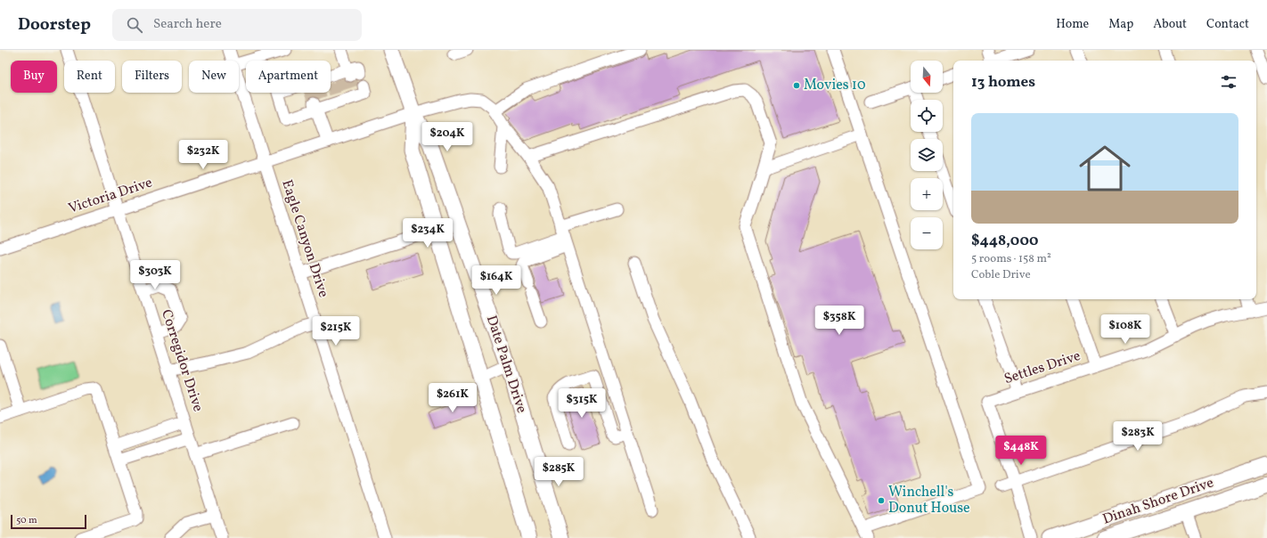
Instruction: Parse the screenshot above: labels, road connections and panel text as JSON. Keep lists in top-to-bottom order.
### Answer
{
  "streets": {
    "main road": ["Date Palm Drive", "Dinah Shore Drive"],
    "street": [
      "Victoria Drive",
      "Eagle Canyon Drive",
      "Corregidor Drive",
      "Settles Drive"
    ]
  },
  "crossings": [
    ["Victoria Drive", "Eagle Canyon Drive"],
    ["Victoria Drive", "Corregidor Drive"],
    ["Victoria Drive", "Date Palm Drive"]
  ],
  "places": ["Movies 10", "Winchell's Donut House"],
  "scale_bar": "50 m",
  "north": "bottom",
  "page": {
    "header": "Doorstep",
    "search": "Search here",
    "nav": [
      "Home",
      "Map",
      "About",
      "Contact"
    ],
    "map_buttons": ["+", "−"],
    "chip": [
      "Buy",
      "Rent",
      "Filters",
      "New",
      "Apartment"
    ],
    "heading": "13 homes",
    "list": [
      {
        "name": "$448,000",
        "note": "5 rooms · 158 m² · Coble Drive"
      }
    ],
    "price": [
      "$204K",
      "$232K",
      "$234K",
      "$303K",
      "$164K",
      "$358K",
      "$108K",
      "$215K",
      "$261K",
      "$315K",
      "$283K",
      "$448K",
      "$285K"
    ],
    "scale": "50 m"
  }
}
